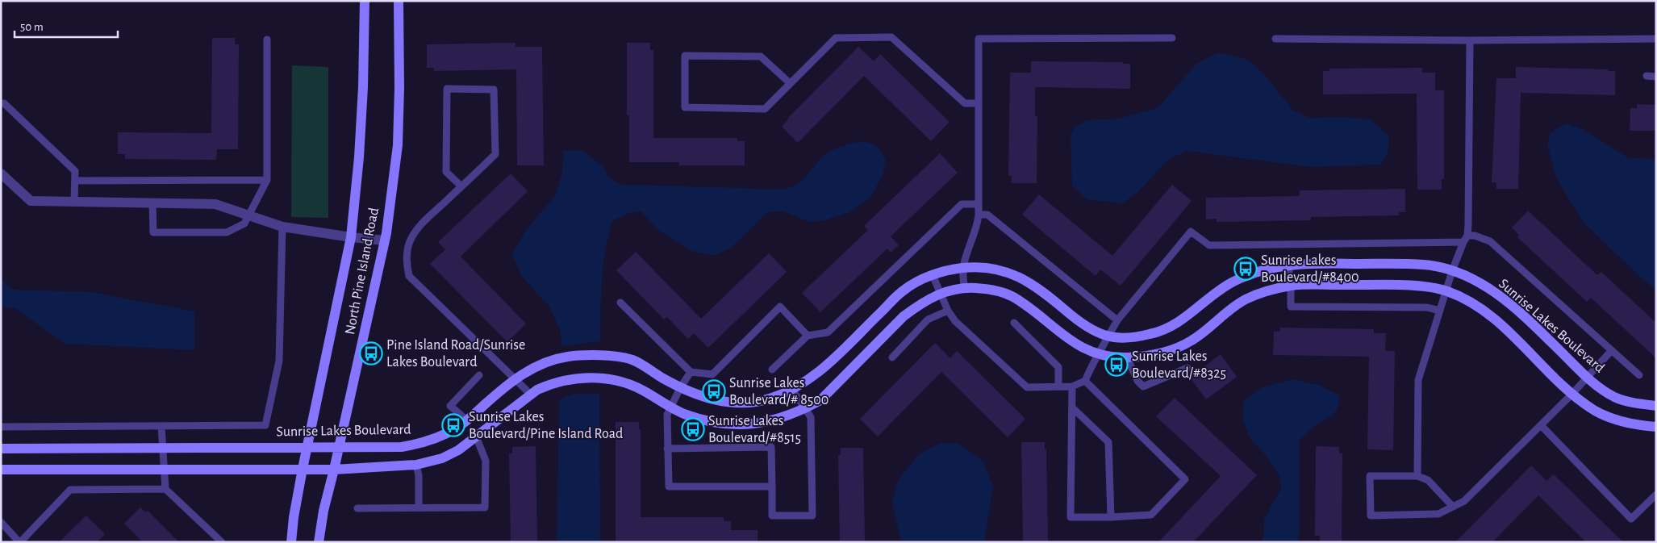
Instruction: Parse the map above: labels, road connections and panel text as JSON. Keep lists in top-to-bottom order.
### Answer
{
  "streets": {
    "street": ["North Pine Island Road", "Sunrise Lakes Boulevard"]
  },
  "crossings": [
    ["North Pine Island Road", "Sunrise Lakes Boulevard"]
  ],
  "places": {
    "bus stop": [
      "Sunrise Lakes Boulevard/#8400",
      "Pine Island Road/Sunrise Lakes Boulevard",
      "Sunrise Lakes Boulevard/#8325",
      "Sunrise Lakes Boulevard/# 8500",
      "Sunrise Lakes Boulevard/Pine Island Road",
      "Sunrise Lakes Boulevard/#8515"
    ]
  },
  "scale_bar": "50 m"
}
